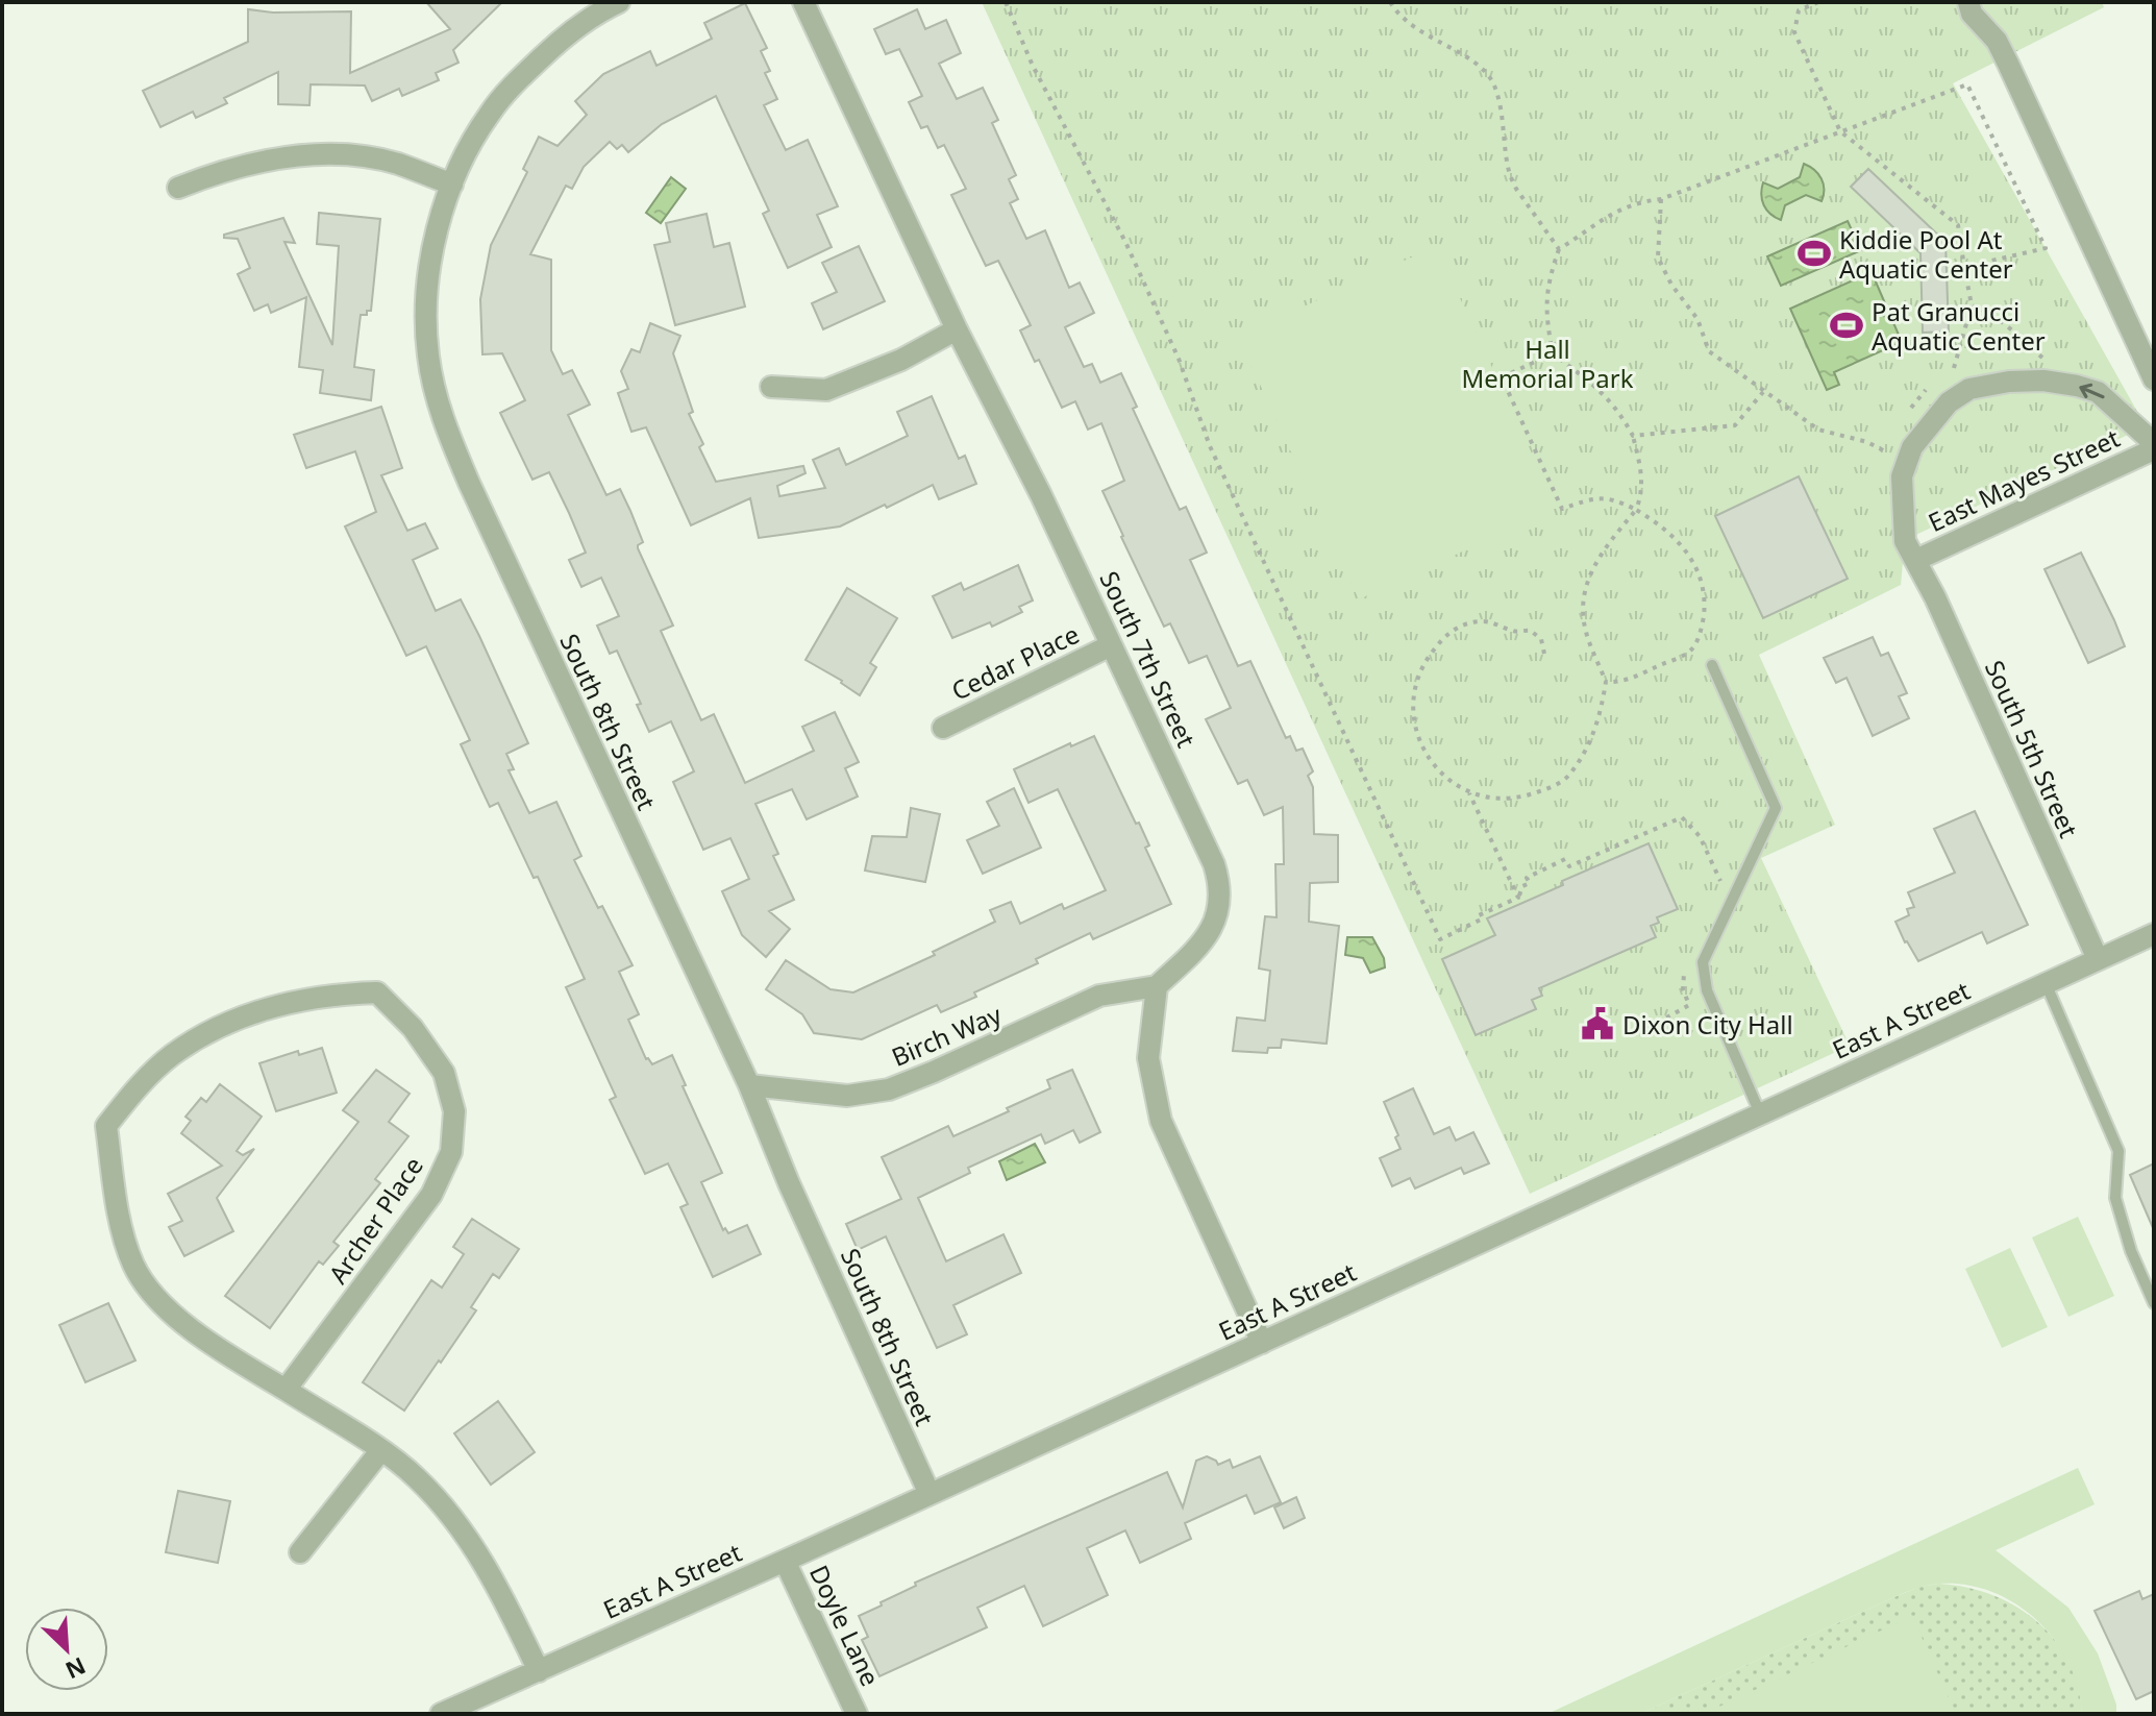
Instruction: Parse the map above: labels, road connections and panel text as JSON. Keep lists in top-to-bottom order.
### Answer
{
  "streets": {
    "street": [
      "East Mayes Street",
      "South 7th Street",
      "Cedar Place",
      "South 8th Street",
      "South 5th Street",
      "East A Street",
      "Birch Way",
      "Archer Place",
      "Doyle Lane"
    ]
  },
  "crossings": [
    ["East Mayes Street", "South 5th Street"],
    ["South 7th Street", "Cedar Place"],
    ["South 7th Street", "Birch Way"],
    ["South 8th Street", "East A Street"],
    ["South 8th Street", "Birch Way"],
    ["South 5th Street", "East A Street"],
    ["East A Street", "Archer Place"],
    ["East A Street", "Doyle Lane"]
  ],
  "parks": ["Hall Memorial Park"],
  "places": {
    "sports": ["Kiddie Pool At Aquatic Center", "Pat Granucci Aquatic Center"],
    "public building": ["Dixon City Hall"]
  },
  "north": "bottom right"
}
